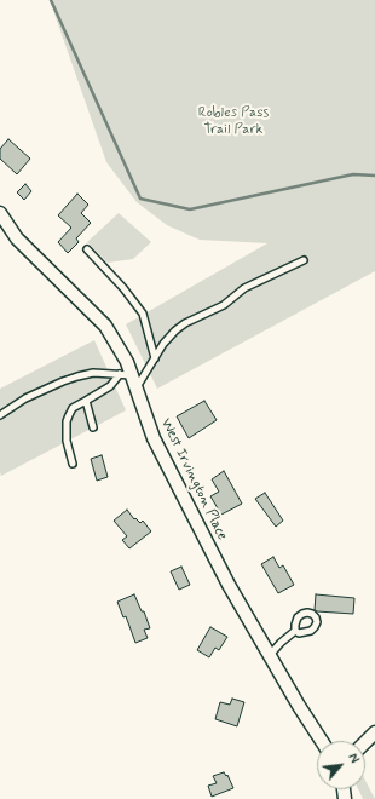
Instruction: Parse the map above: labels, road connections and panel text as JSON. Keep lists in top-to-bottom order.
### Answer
{
  "streets": {
    "street": ["West Irvington Place"]
  },
  "parks": ["Robles Pass Trail Park"],
  "north": "top right"
}
